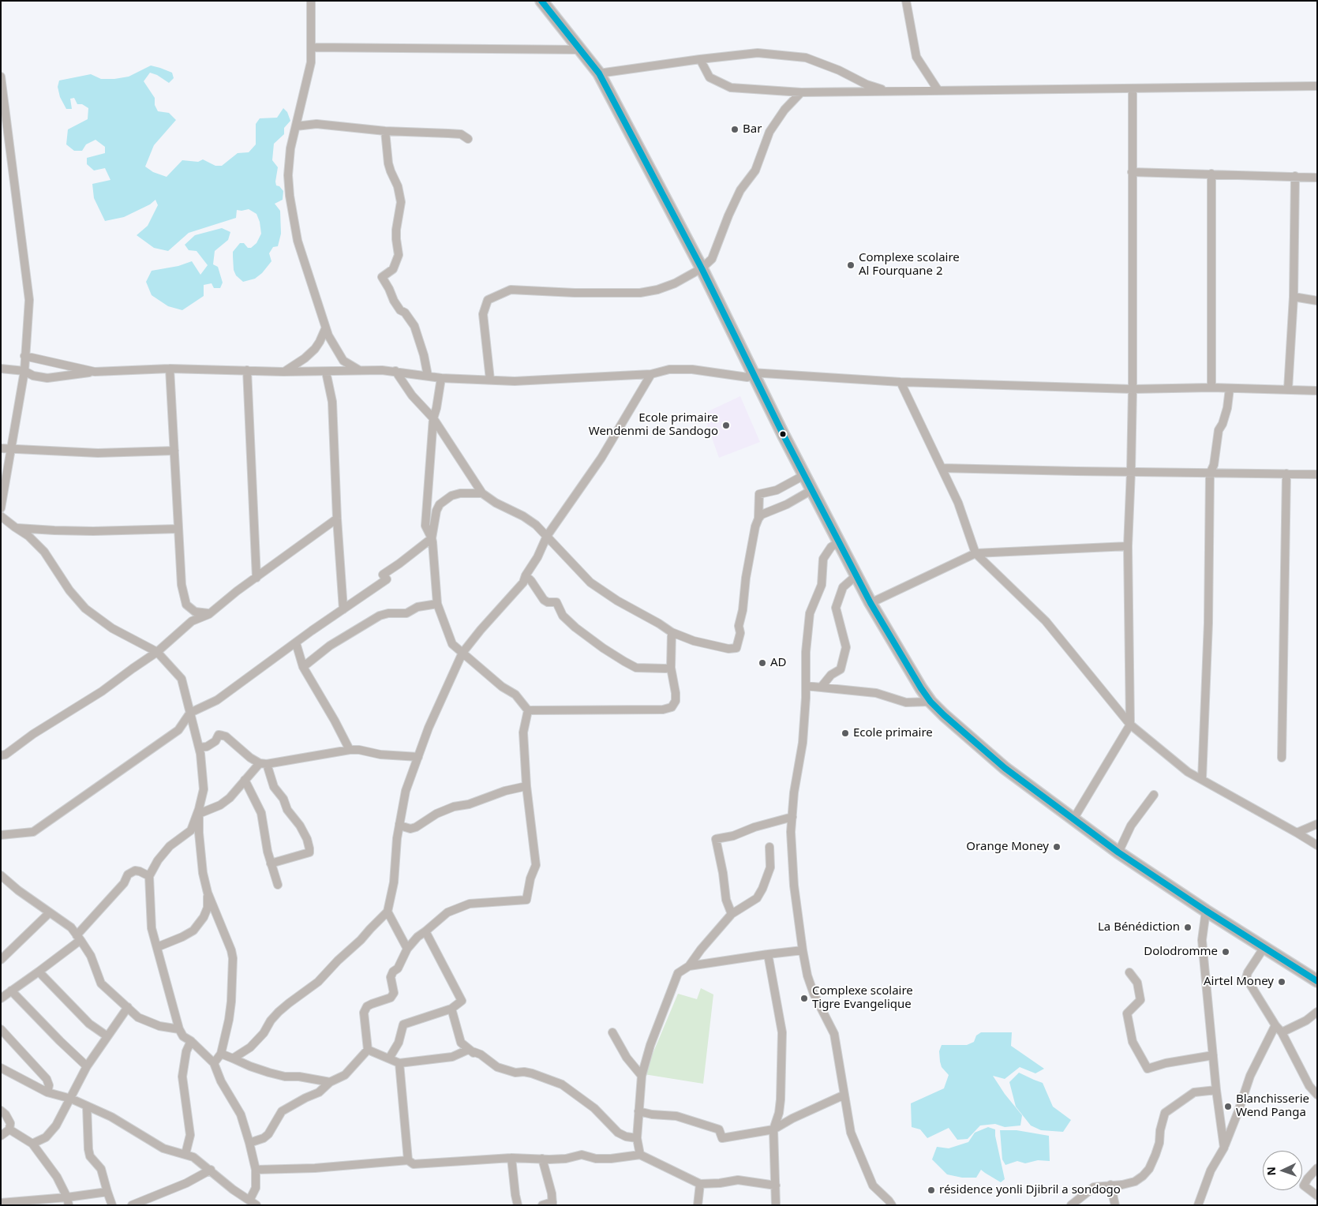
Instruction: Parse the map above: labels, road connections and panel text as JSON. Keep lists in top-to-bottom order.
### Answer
{
  "places": [
    "Bar",
    "Complexe scolaire Al Fourquane 2",
    "Ecole primaire Wendenmi de Sandogo",
    "AD",
    "Ecole primaire",
    "Orange Money",
    "La Bénédiction",
    "Dolodromme",
    "Airtel Money",
    "Complexe scolaire Tigre Evangelique",
    "Blanchisserie Wend Panga",
    "résidence yonli Djibril a sondogo"
  ],
  "north": "left"
}
